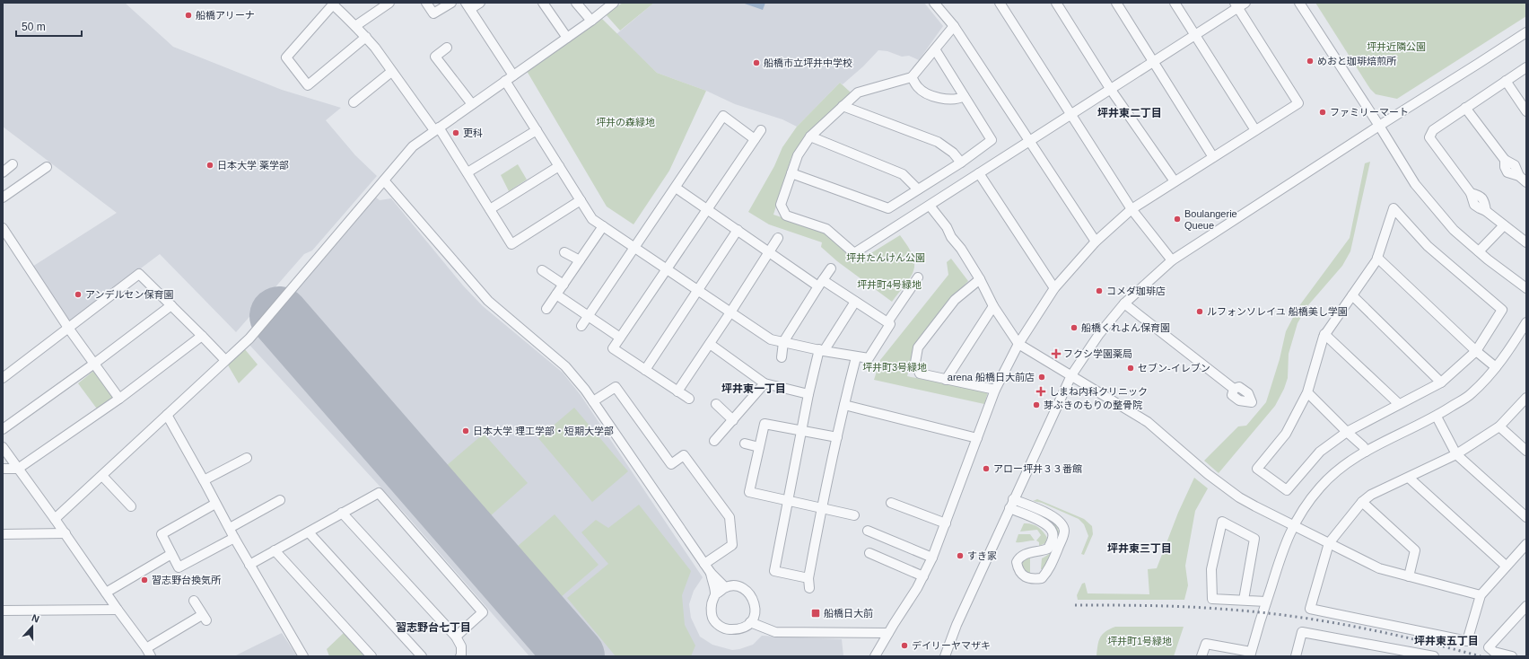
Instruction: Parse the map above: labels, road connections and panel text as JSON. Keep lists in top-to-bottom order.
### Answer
{
  "districts": [
    "坪井東二丁目",
    "坪井東一丁目",
    "坪井東三丁目",
    "習志野台七丁目",
    "坪井東五丁目"
  ],
  "parks": [
    "坪井近隣公園",
    "坪井の森緑地",
    "坪井たんけん公園",
    "坪井町4号緑地",
    "坪井町3号緑地",
    "坪井町1号緑地"
  ],
  "places": {
    "other": [
      "船橋アリーナ",
      "めおと珈琲焙煎所",
      "船橋市立坪井中学校",
      "ファミリーマート",
      "更科",
      "日本大学 薬学部",
      "Boulangerie Queue",
      "コメダ珈琲店",
      "アンデルセン保育園",
      "ルフォンソレイユ 船橋美し学園",
      "船橋くれよん保育園",
      "セブン-イレブン",
      "arena 船橋日大前店",
      "芽ぶきのもりの整骨院",
      "日本大学 理工学部・短期大学部",
      "アロー坪井３３番館",
      "すき家",
      "習志野台換気所",
      "デイリーヤマザキ"
    ],
    "health": ["フクシ学園薬局", "しまね内科クリニック"],
    "transit": ["船橋日大前"]
  },
  "scale_bar": "50 m",
  "north": "top"
}
